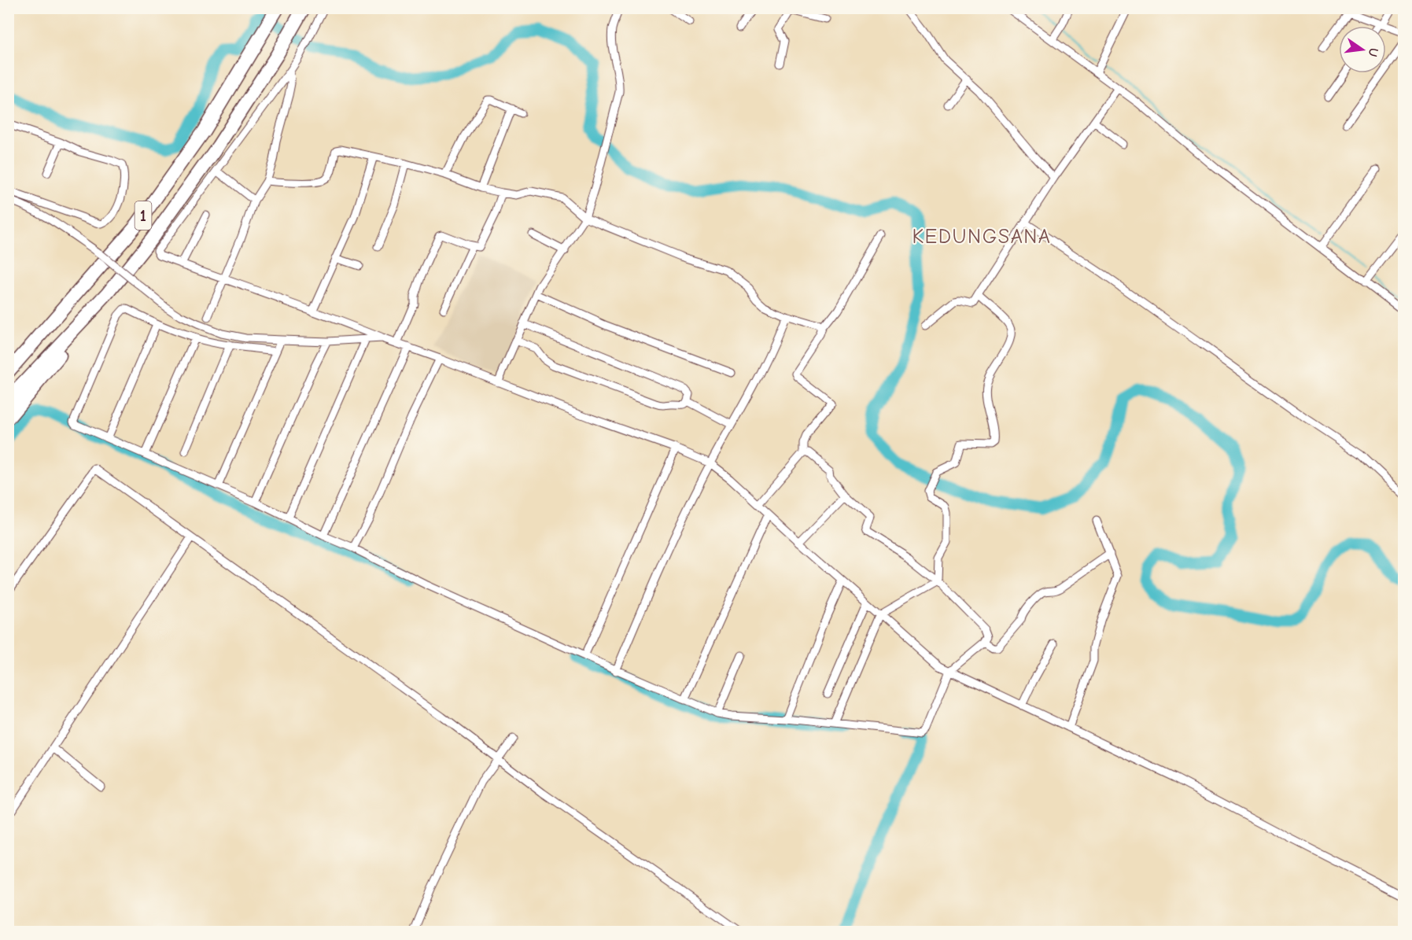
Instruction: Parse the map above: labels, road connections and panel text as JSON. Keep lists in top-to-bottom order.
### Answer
{
  "streets": {
    "highway": ["1"]
  },
  "districts": ["KEDUNGSANA"],
  "north": "right"
}
